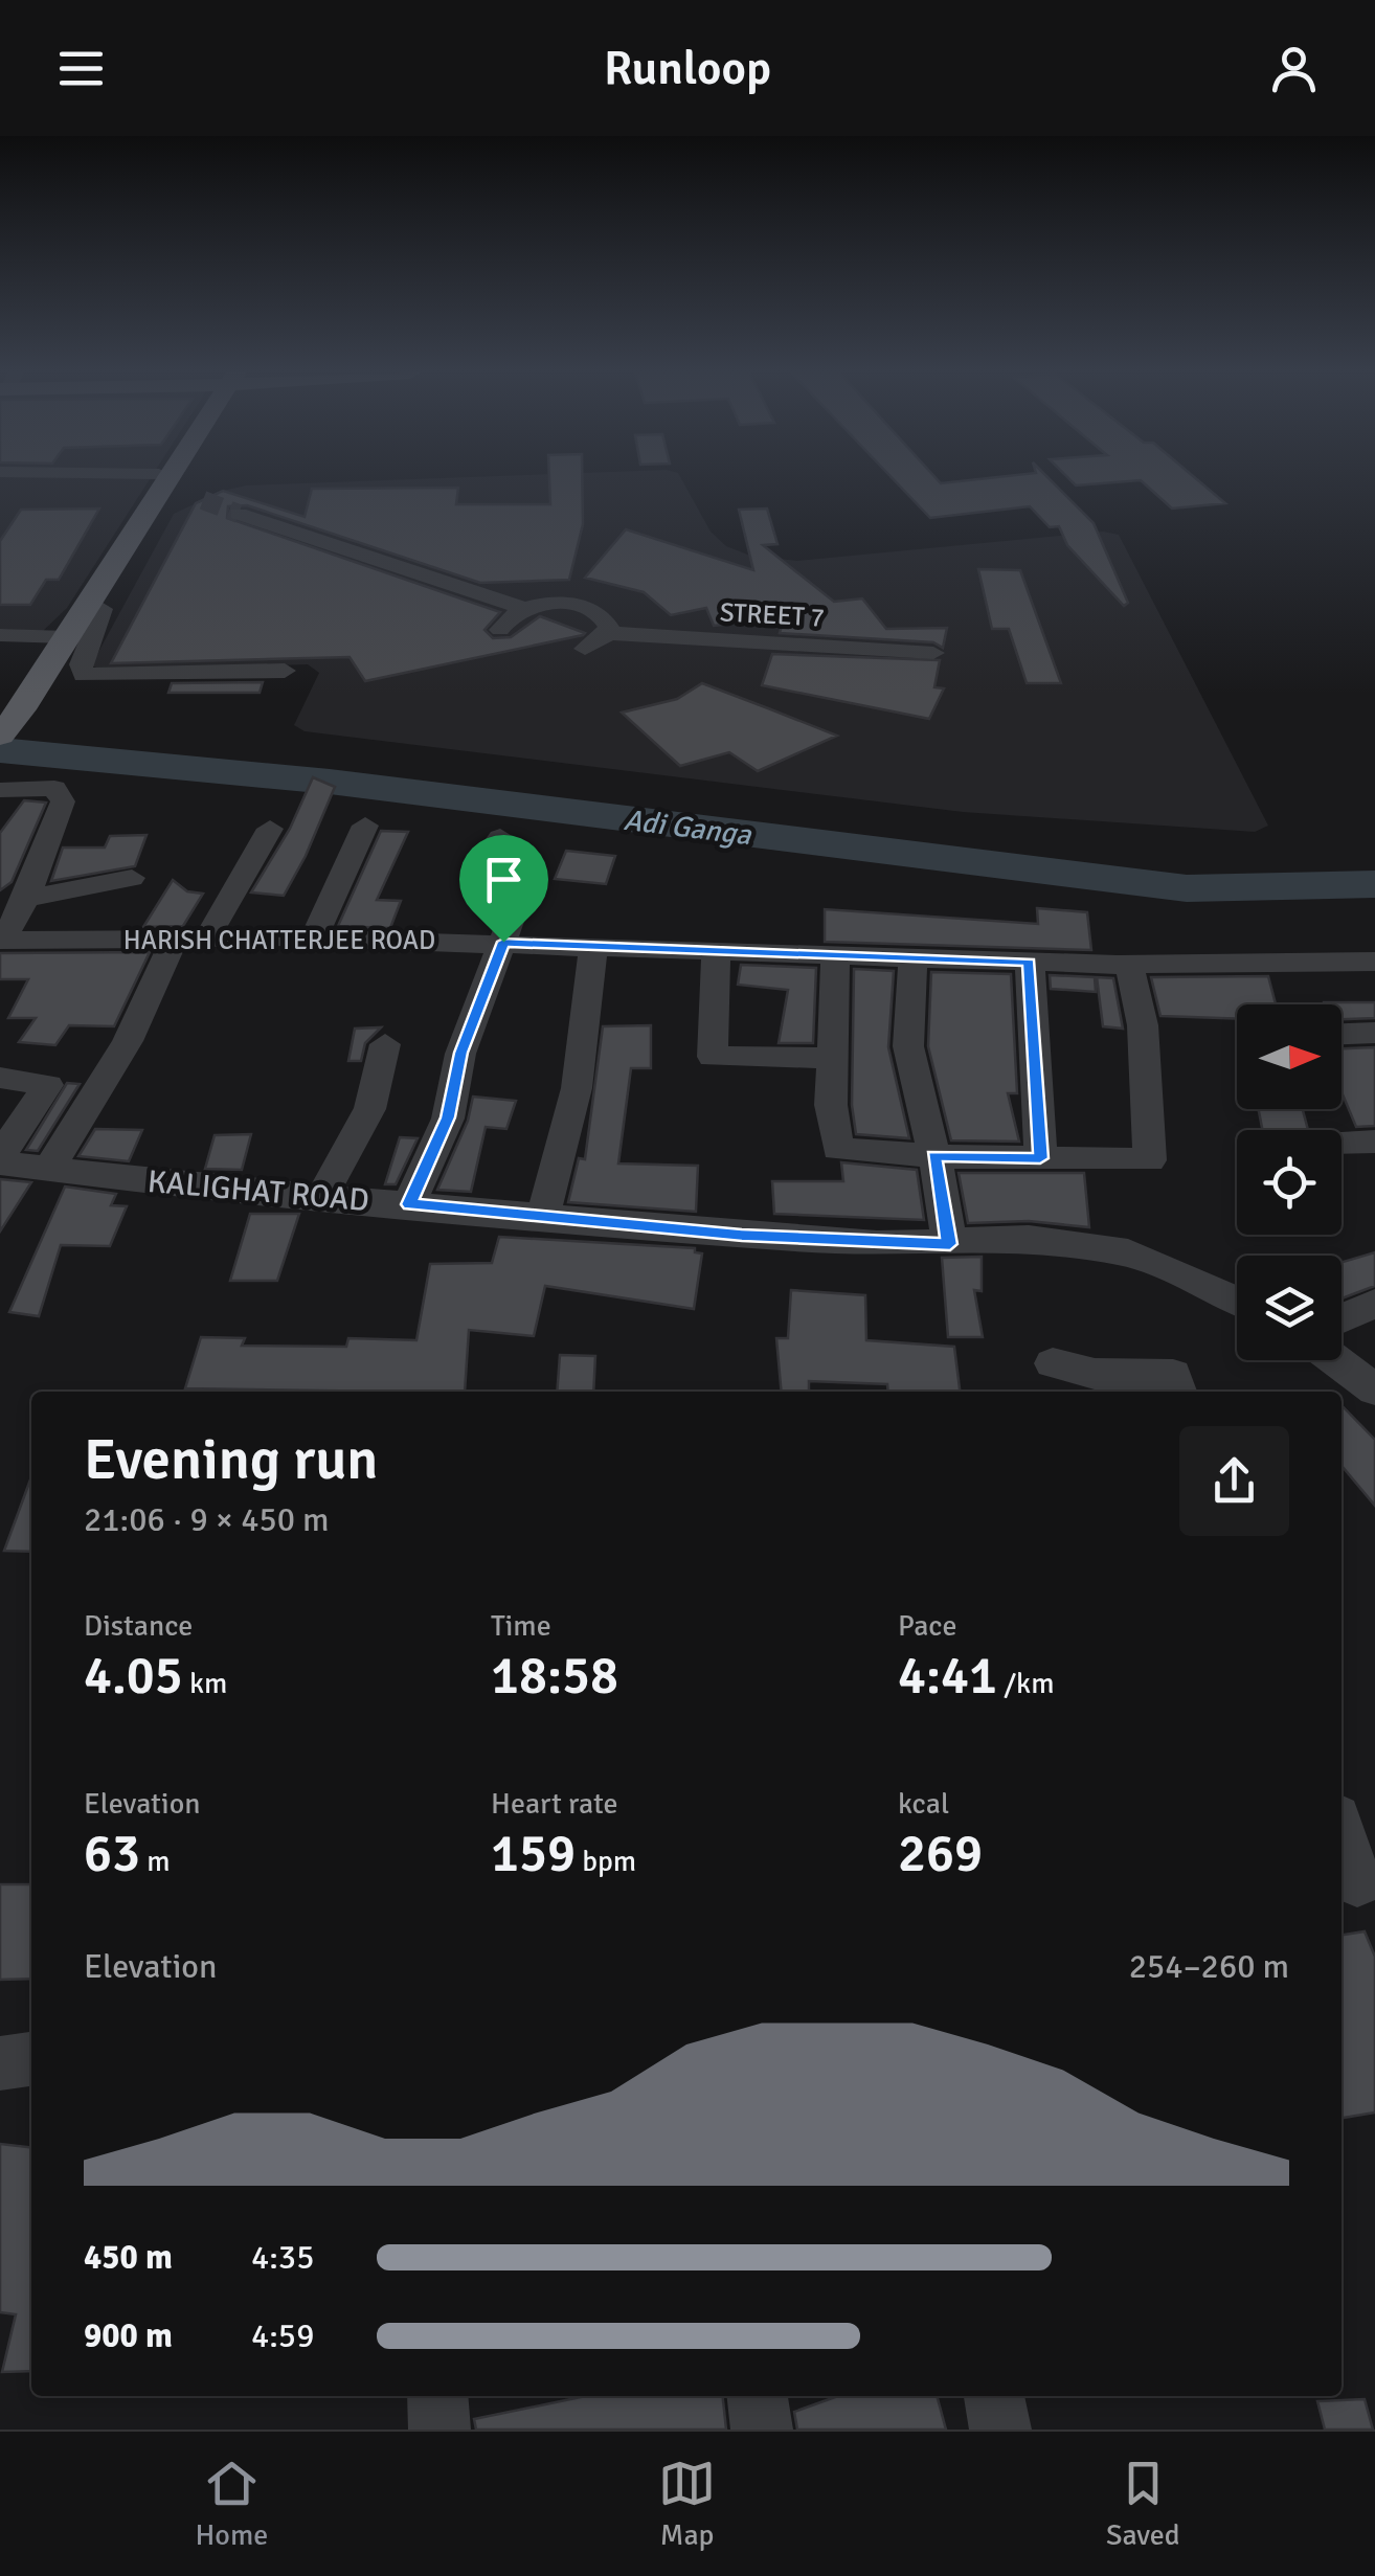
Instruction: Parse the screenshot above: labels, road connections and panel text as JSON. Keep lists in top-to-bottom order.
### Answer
{
  "streets": {
    "street": ["STREET 7", "HARISH CHATTERJEE ROAD", "KALIGHAT ROAD"]
  },
  "water": ["Adi Ganga"],
  "north": "right",
  "page": {
    "header": "Runloop",
    "heading": ["Evening run", "21:06 · 9 × 450 m"],
    "stats": [
      ["Distance", "4.05 km"],
      ["Time", "18:58"],
      ["Pace", "4:41 /km"],
      ["Elevation", "63 m"],
      ["Heart rate", "159 bpm"],
      ["kcal", "269"]
    ],
    "chart": ["Elevation", "254–260 m"],
    "list": [
      {
        "name": "450 m",
        "note": "4:35"
      },
      {
        "name": "900 m",
        "note": "4:59"
      }
    ],
    "tabs": ["Home", "Map", "Saved"]
  }
}
